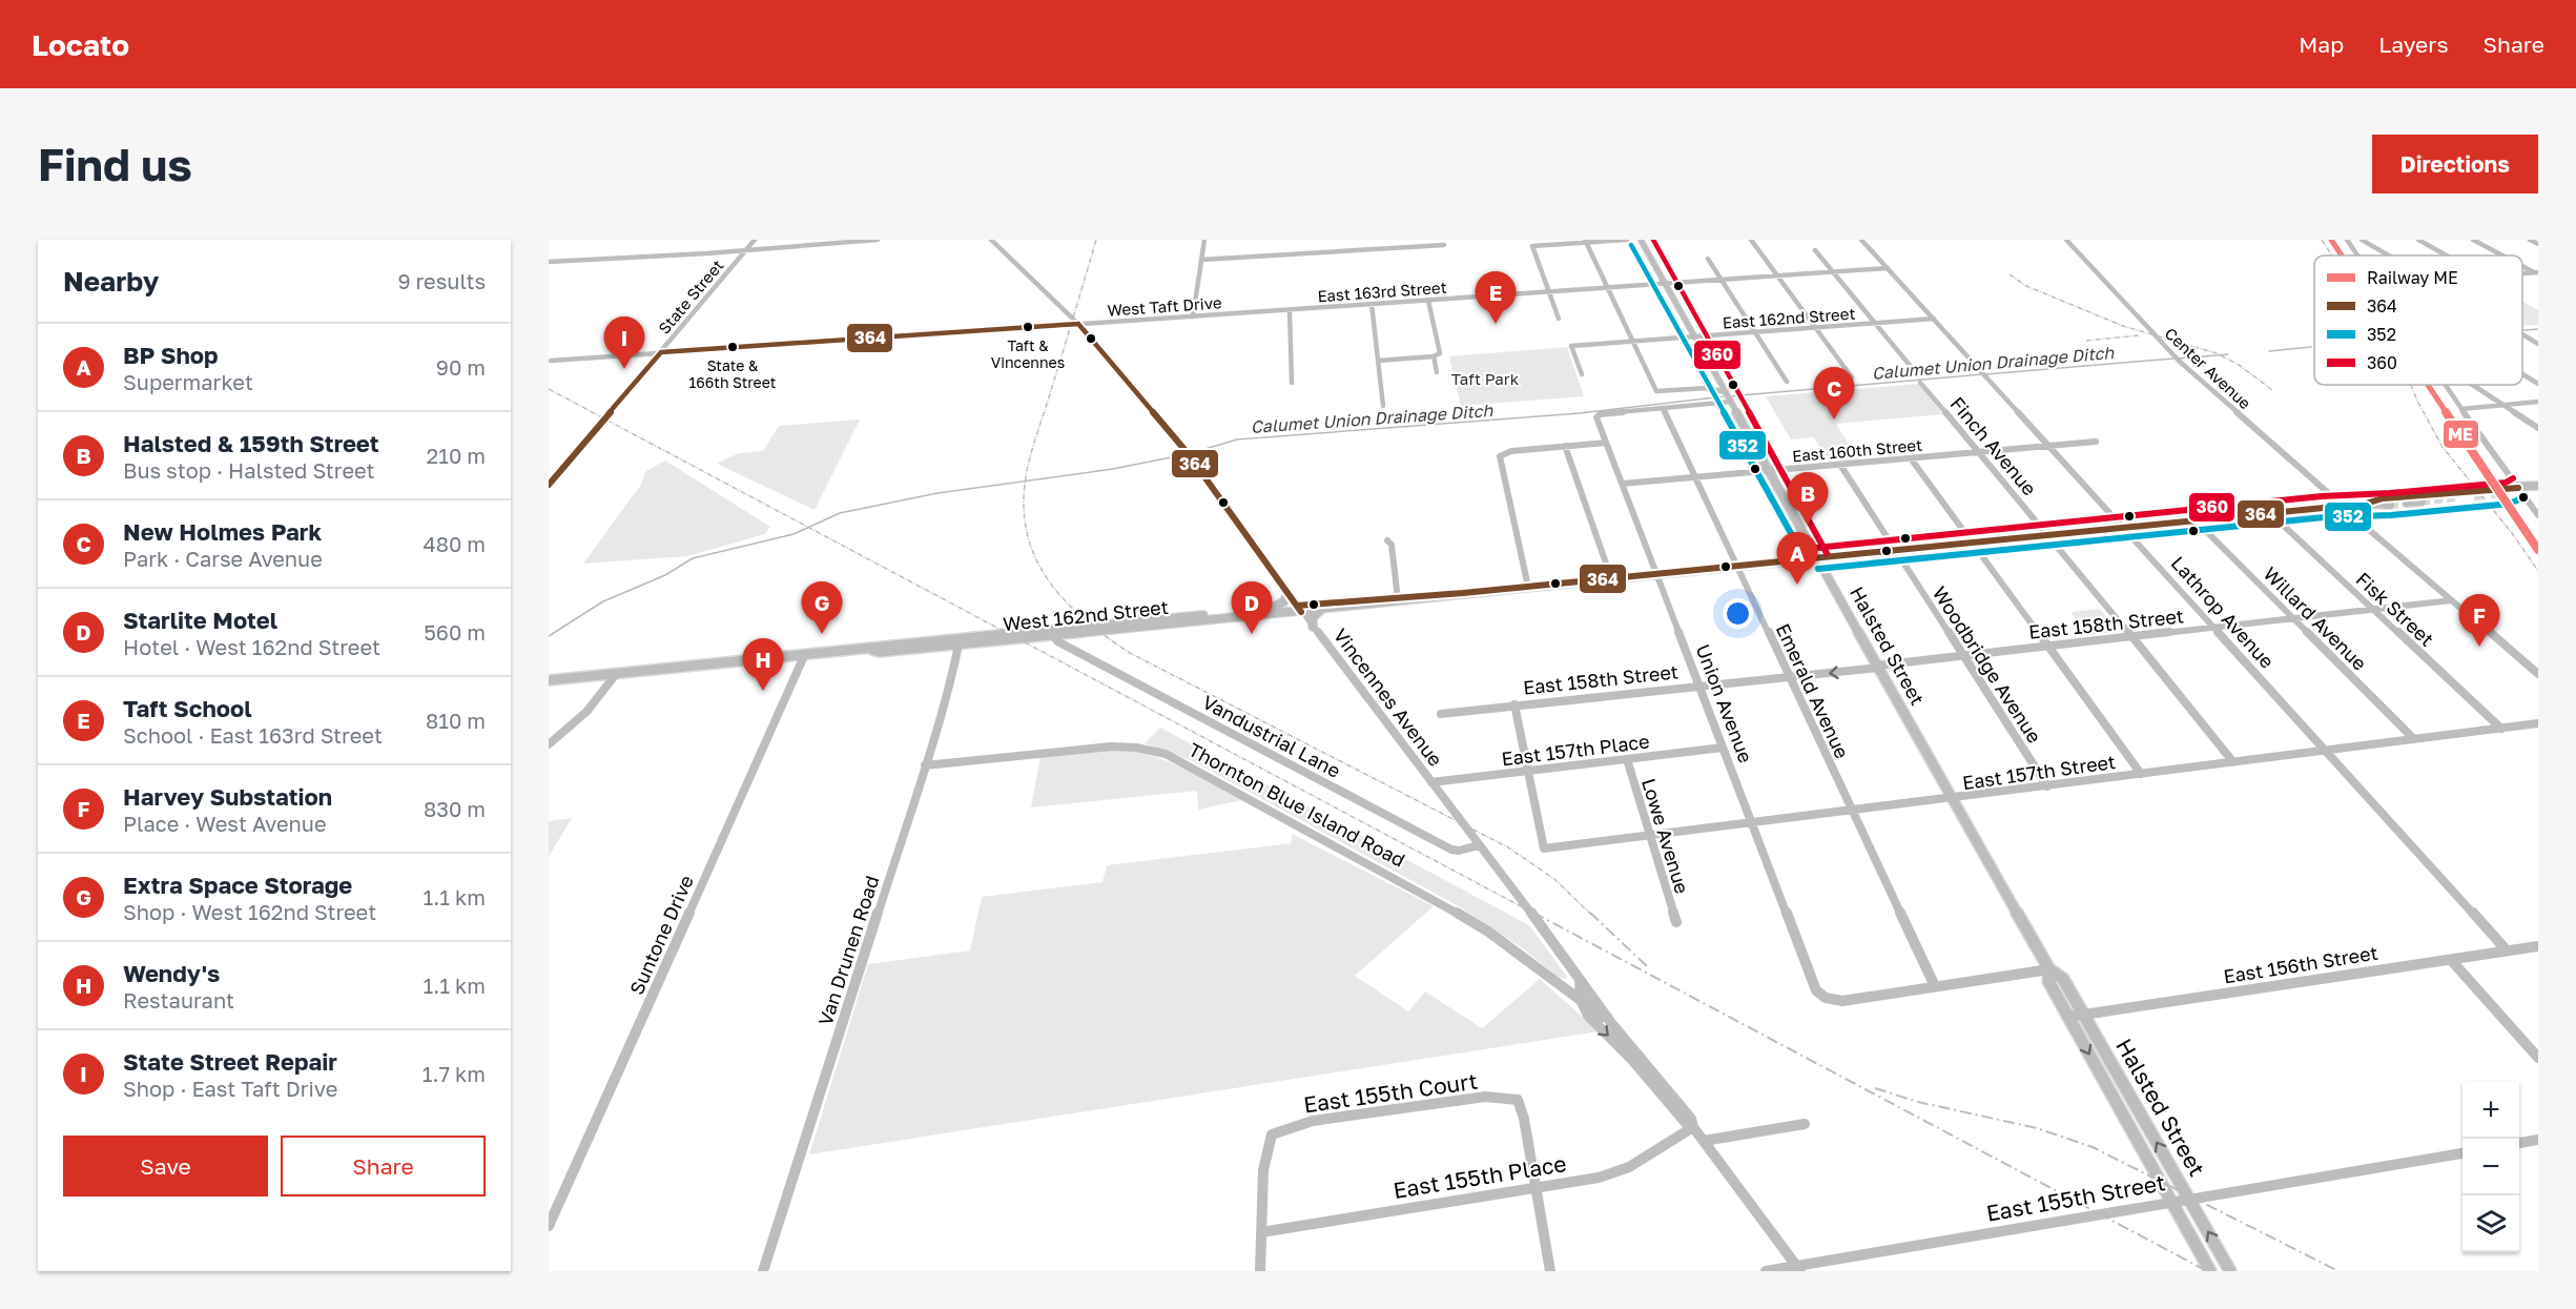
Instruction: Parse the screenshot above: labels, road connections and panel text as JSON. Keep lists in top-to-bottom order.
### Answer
{
  "streets": {
    "main road": ["West 162nd Street", "Halsted Street"],
    "street": [
      "East 163rd Street",
      "State Street",
      "West Taft Drive",
      "East 162nd Street",
      "Center Avenue",
      "Finch Avenue",
      "East 160th Street",
      "Fisk Street",
      "Lathrop Avenue",
      "Willard Avenue",
      "East 158th Street",
      "Woodbridge Avenue",
      "Emerald Avenue",
      "Vincennes Avenue",
      "Union Avenue",
      "Vandustrial Lane",
      "East 157th Place",
      "East 157th Street",
      "Thornton Blue Island Road",
      "Lowe Avenue",
      "Suntone Drive",
      "Van Drunen Road",
      "East 156th Street",
      "East 155th Court",
      "East 155th Place",
      "East 155th Street"
    ]
  },
  "crossings": [
    ["East 163rd Street", "West Taft Drive"],
    ["East 163rd Street", "Lathrop Avenue"],
    ["East 163rd Street", "Halsted Street"],
    ["State Street", "West Taft Drive"],
    ["West Taft Drive", "Vincennes Avenue"],
    ["East 162nd Street", "Lathrop Avenue"],
    ["East 162nd Street", "Halsted Street"],
    ["Finch Avenue", "East 160th Street"],
    ["Finch Avenue", "East 158th Street"],
    ["Finch Avenue", "East 157th Street"],
    ["East 160th Street", "Lathrop Avenue"],
    ["East 160th Street", "Halsted Street"],
    ["East 160th Street", "Woodbridge Avenue"],
    ["East 160th Street", "Emerald Avenue"],
    ["East 160th Street", "Union Avenue"],
    ["Fisk Street", "East 158th Street"],
    ["Fisk Street", "East 157th Street"],
    ["Lathrop Avenue", "East 158th Street"],
    ["Lathrop Avenue", "East 157th Street"],
    ["Lathrop Avenue", "East 156th Street"],
    ["West 162nd Street", "Vincennes Avenue"],
    ["West 162nd Street", "Vandustrial Lane"],
    ["West 162nd Street", "Suntone Drive"],
    ["West 162nd Street", "Van Drunen Road"],
    ["Willard Avenue", "East 158th Street"],
    ["Willard Avenue", "East 157th Street"],
    ["East 158th Street", "Halsted Street"],
    ["East 158th Street", "Woodbridge Avenue"],
    ["East 158th Street", "Emerald Avenue"],
    ["East 158th Street", "Union Avenue"],
    ["Halsted Street", "East 157th Street"],
    ["Halsted Street", "East 156th Street"],
    ["Halsted Street", "East 155th Street"],
    ["Woodbridge Avenue", "East 157th Street"],
    ["Emerald Avenue", "Union Avenue"],
    ["Emerald Avenue", "East 157th Street"],
    ["Vincennes Avenue", "Vandustrial Lane"],
    ["Vincennes Avenue", "East 157th Place"],
    ["Vincennes Avenue", "Thornton Blue Island Road"],
    ["Vincennes Avenue", "East 155th Place"],
    ["Vincennes Avenue", "East 155th Street"],
    ["Union Avenue", "East 157th Place"],
    ["Union Avenue", "East 157th Street"],
    ["East 157th Place", "East 157th Street"],
    ["East 157th Place", "Lowe Avenue"],
    ["East 157th Street", "Lowe Avenue"],
    ["Thornton Blue Island Road", "Van Drunen Road"],
    ["East 155th Court", "East 155th Place"]
  ],
  "water": ["Calumet Union Drainage Ditch"],
  "parks": ["Taft Park"],
  "places": ["Taft & Vincennes", "State & 166th Street"],
  "lines": [
    "rail line ME",
    "transit line 360",
    "transit line 352",
    "transit line 364"
  ],
  "legend": [
    "Railway ME",
    "364",
    "352",
    "360"
  ],
  "page": {
    "header": "Locato",
    "nav": ["Map", "Layers", "Share"],
    "buttons": [
      "Directions",
      ["Save", "Share"]
    ],
    "title": "Find us",
    "heading": ["Nearby", "9 results"],
    "pins": [
      "E",
      "I",
      "C",
      "B",
      "A",
      "D",
      "G",
      "F",
      "H"
    ],
    "list": [
      {
        "mark": "A",
        "name": "BP Shop",
        "note": "Supermarket",
        "value": "90 m"
      },
      {
        "mark": "B",
        "name": "Halsted & 159th Street",
        "note": "Bus stop · Halsted Street",
        "value": "210 m"
      },
      {
        "mark": "C",
        "name": "New Holmes Park",
        "note": "Park · Carse Avenue",
        "value": "480 m"
      },
      {
        "mark": "D",
        "name": "Starlite Motel",
        "note": "Hotel · West 162nd Street",
        "value": "560 m"
      },
      {
        "mark": "E",
        "name": "Taft School",
        "note": "School · East 163rd Street",
        "value": "810 m"
      },
      {
        "mark": "F",
        "name": "Harvey Substation",
        "note": "Place · West Avenue",
        "value": "830 m"
      },
      {
        "mark": "G",
        "name": "Extra Space Storage",
        "note": "Shop · West 162nd Street",
        "value": "1.1 km"
      },
      {
        "mark": "H",
        "name": "Wendy's",
        "note": "Restaurant",
        "value": "1.1 km"
      },
      {
        "mark": "I",
        "name": "State Street Repair",
        "note": "Shop · East Taft Drive",
        "value": "1.7 km"
      }
    ],
    "map_buttons": ["+", "−"]
  }
}
